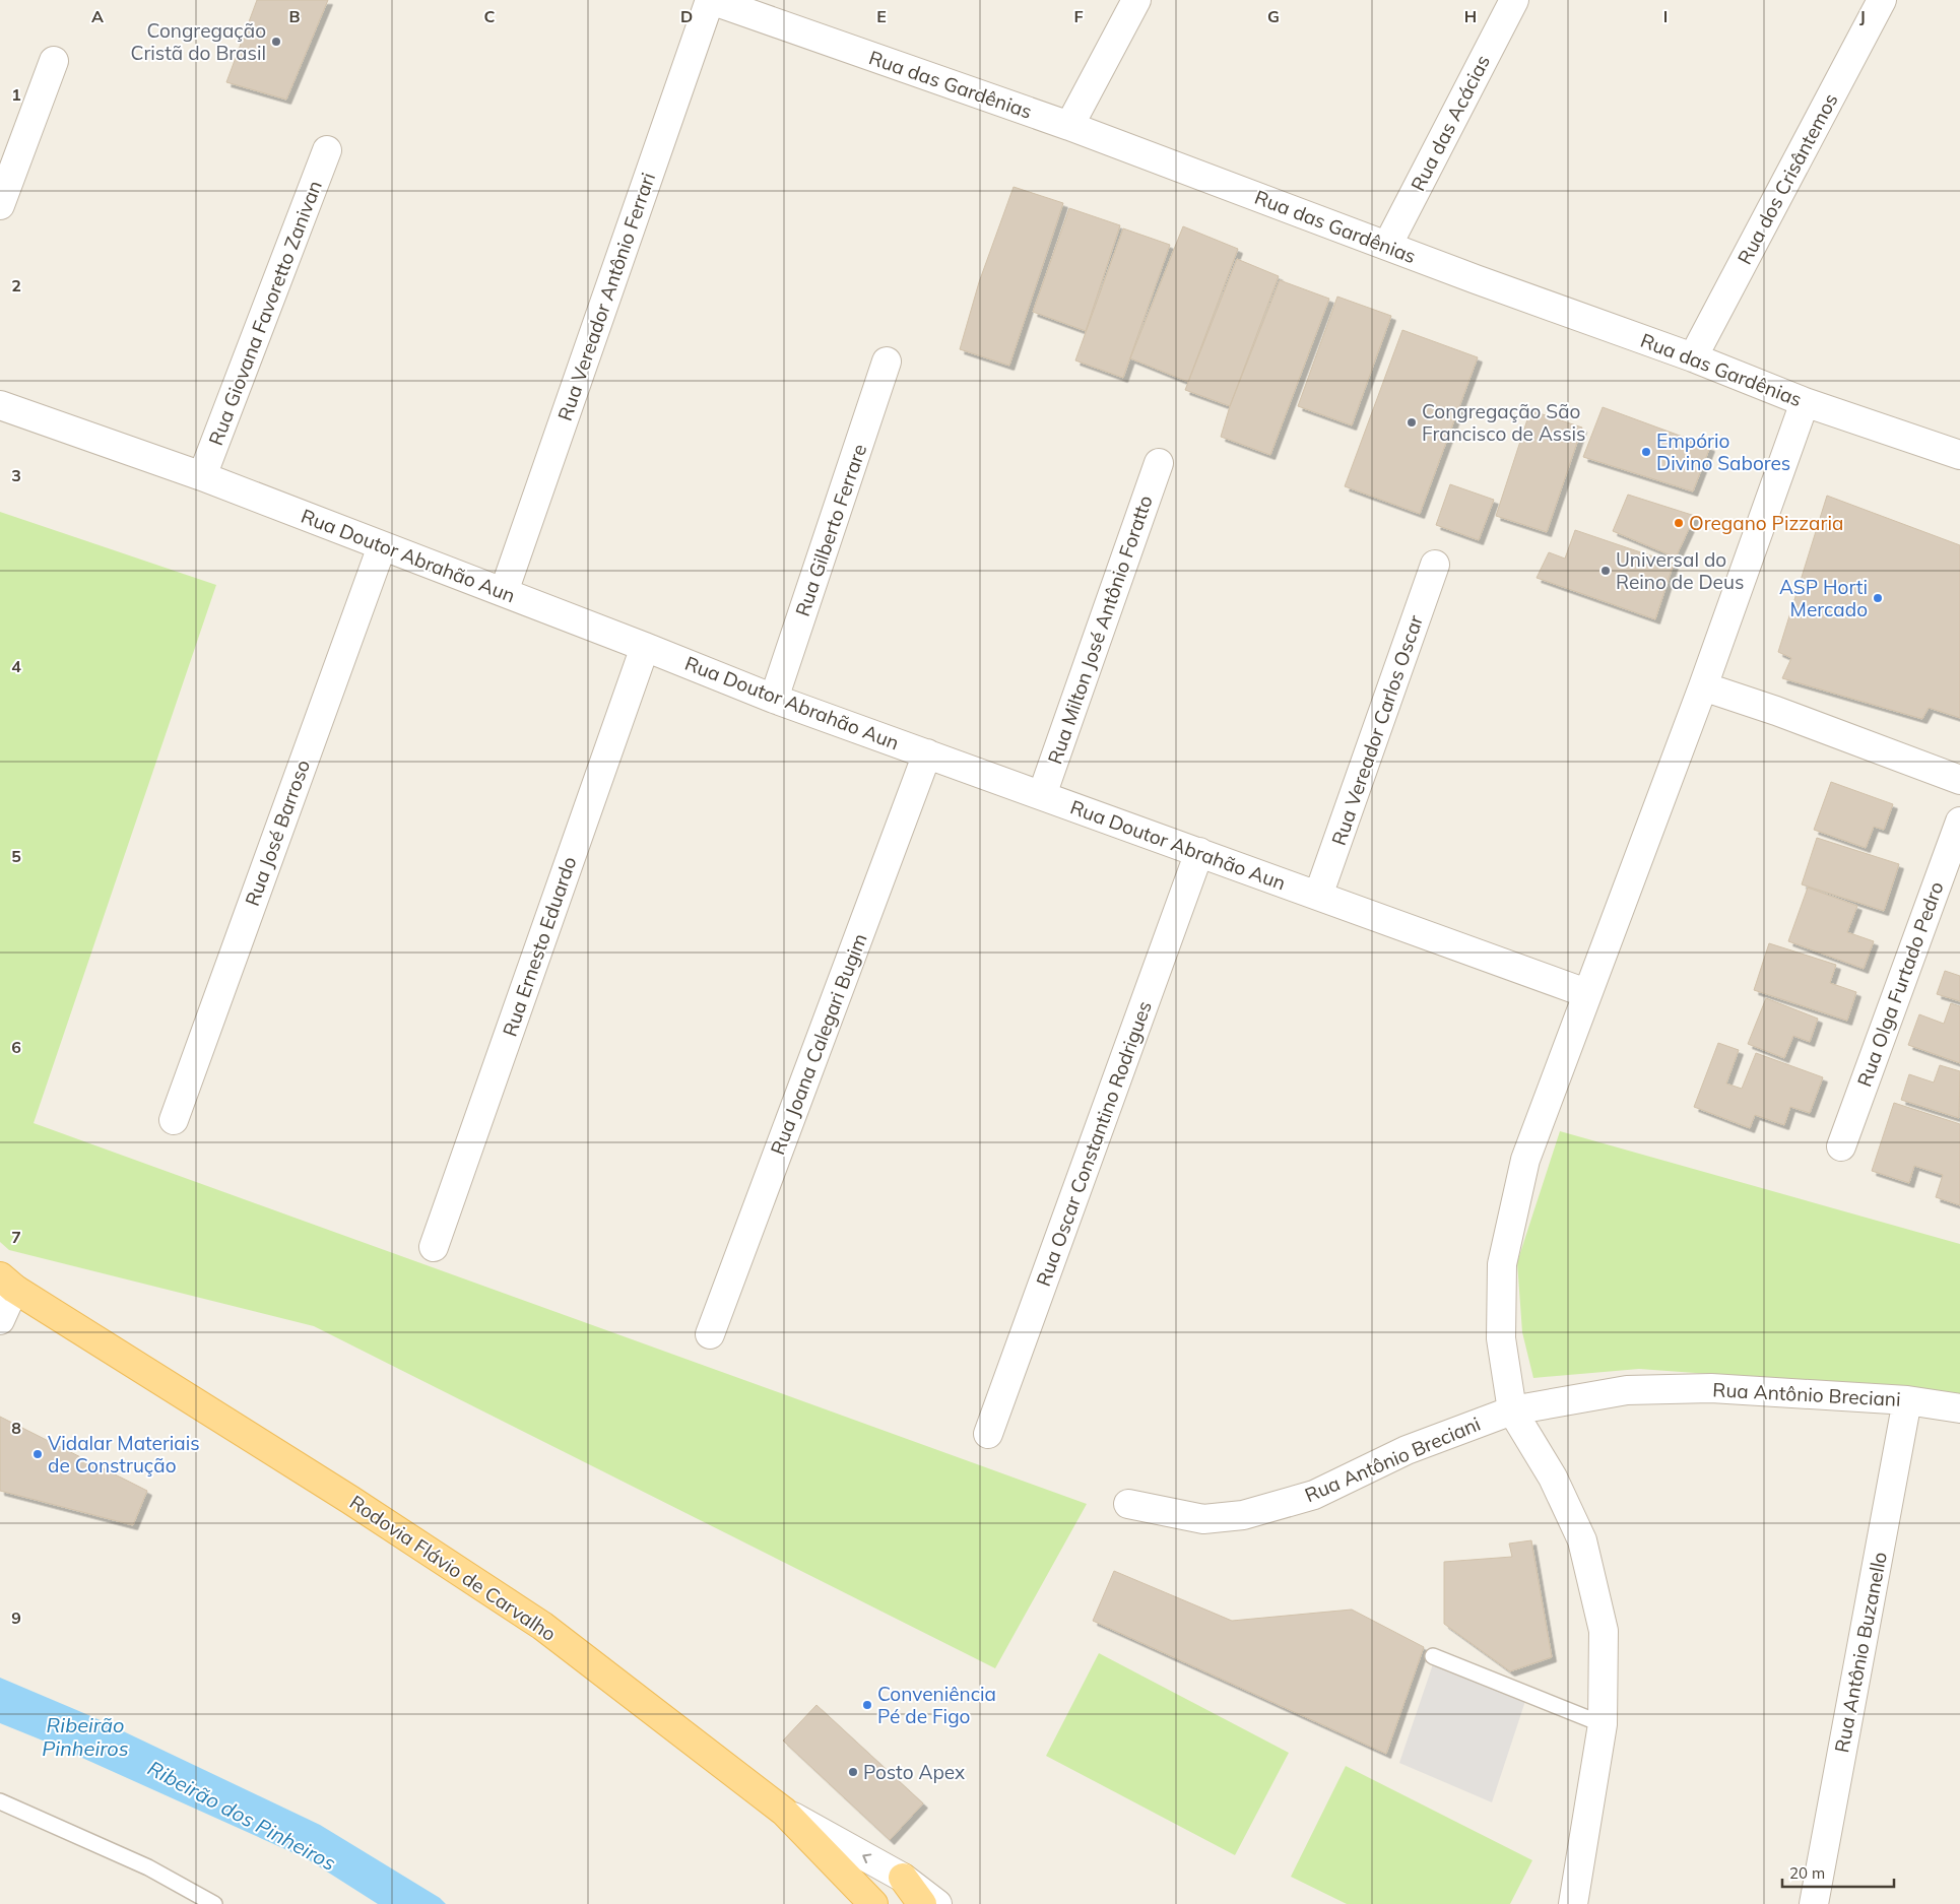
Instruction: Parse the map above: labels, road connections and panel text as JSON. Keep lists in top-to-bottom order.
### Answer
{
  "streets": {
    "main road": ["Rodovia Flávio de Carvalho"],
    "street": [
      "Rua das Gardênias",
      "Rua das Acácias",
      "Rua dos Crisântemos",
      "Rua Vereador Antônio Ferrari",
      "Rua Giovana Favoretto Zanivan",
      "Rua Gilberto Ferrare",
      "Rua Doutor Abrahão Aun",
      "Rua Milton José Antônio Foratto",
      "Rua Vereador Carlos Oscar",
      "Rua José Barroso",
      "Rua Ernesto Eduardo",
      "Rua Olga Furtado Pedro",
      "Rua Joana Calegari Bugim",
      "Rua Oscar Constantino Rodrigues",
      "Rua Antônio Breciani",
      "Rua Antônio Buzanello"
    ]
  },
  "crossings": [
    ["Rua das Gardênias", "Rua das Acácias"],
    ["Rua das Gardênias", "Rua dos Crisântemos"],
    ["Rua das Gardênias", "Rua Vereador Antônio Ferrari"],
    ["Rua Vereador Antônio Ferrari", "Rua Doutor Abrahão Aun"],
    ["Rua Giovana Favoretto Zanivan", "Rua Doutor Abrahão Aun"],
    ["Rua Gilberto Ferrare", "Rua Doutor Abrahão Aun"],
    ["Rua Doutor Abrahão Aun", "Rua Milton José Antônio Foratto"],
    ["Rua Doutor Abrahão Aun", "Rua Vereador Carlos Oscar"],
    ["Rua Doutor Abrahão Aun", "Rua José Barroso"],
    ["Rua Doutor Abrahão Aun", "Rua Ernesto Eduardo"],
    ["Rua Doutor Abrahão Aun", "Rua Joana Calegari Bugim"],
    ["Rua Doutor Abrahão Aun", "Rua Oscar Constantino Rodrigues"],
    ["Rua Antônio Breciani", "Rua Antônio Buzanello"]
  ],
  "water": ["Ribeirão Pinheiros", "Ribeirão dos Pinheiros"],
  "places": [
    "Congregação Cristã do Brasil",
    "Congregação São Francisco de Assis",
    "Empório Divino Sabores",
    "Oregano Pizzaria",
    "Universal do Reino de Deus",
    "ASP Horti Mercado",
    "Vidalar Materiais de Construção",
    "Conveniência Pé de Figo",
    "Posto Apex"
  ],
  "scale_bar": "20 m",
  "grid": {
    "columns": [
      "A",
      "B",
      "C",
      "D",
      "E",
      "F",
      "G",
      "H",
      "I",
      "J"
    ],
    "rows": [
      "1",
      "2",
      "3",
      "4",
      "5",
      "6",
      "7",
      "8",
      "9"
    ]
  }
}
